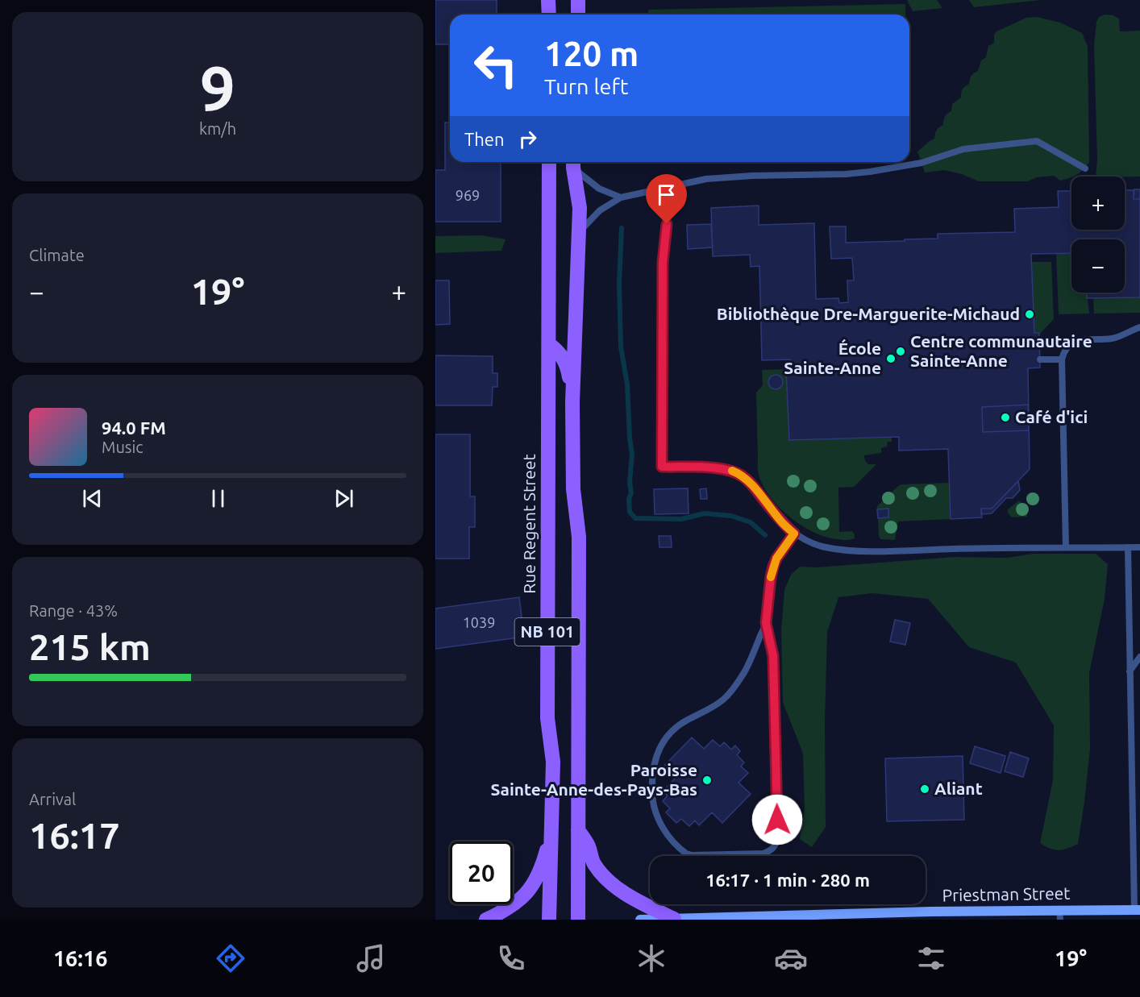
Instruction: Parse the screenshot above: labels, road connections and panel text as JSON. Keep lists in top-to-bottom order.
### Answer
{
  "streets": {
    "main road": ["Rue Regent Street", "NB 101"],
    "street": ["Priestman Street"]
  },
  "places": [
    "Bibliothèque Dre-Marguerite-Michaud",
    "Centre communautaire Sainte-Anne",
    "École Sainte-Anne",
    "Café d'ici",
    "Paroisse Sainte-Anne-des-Pays-Bas",
    "Aliant"
  ],
  "house_numbers": ["969", "1039"],
  "page": {
    "tile": [
      ["9", "km/h"],
      "Climate",
      ["Range · 43%", "215 km"],
      ["Arrival", "16:17"]
    ],
    "turn": ["120 m", "Turn left"],
    "then": "Then",
    "map_buttons": ["+", "−"],
    "heat": ["−", "19°", "+"],
    "song": ["94.0 FM", "Music"],
    "limit": "20",
    "trip": "16:17 · 1 min · 280 m",
    "tabs": ["16:16", "19°"]
  }
}
